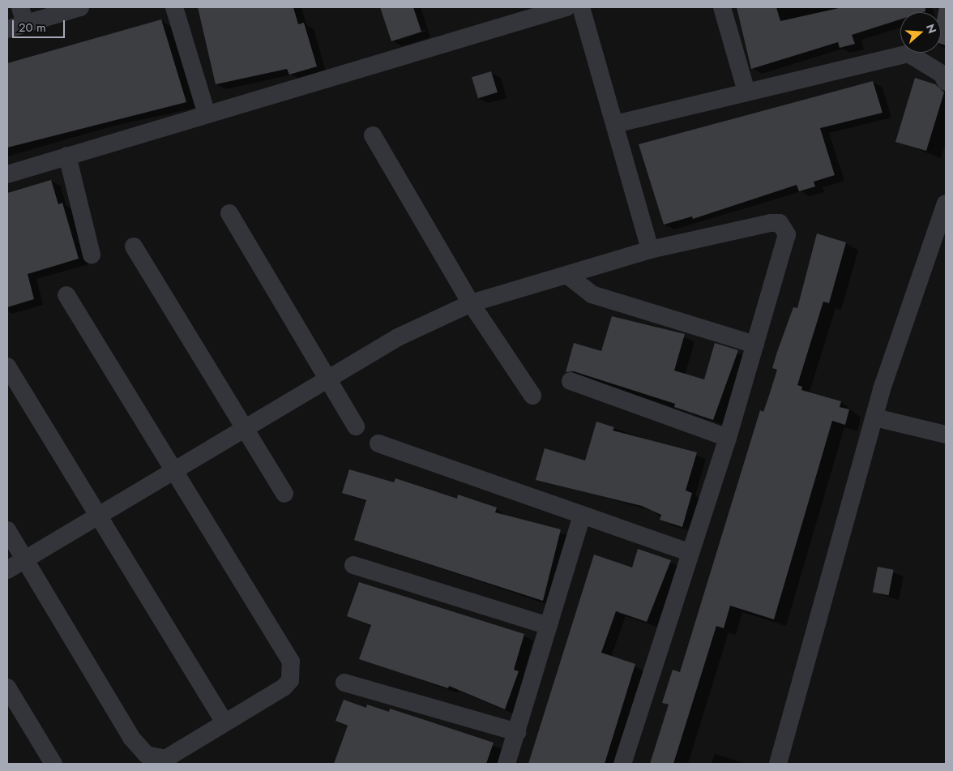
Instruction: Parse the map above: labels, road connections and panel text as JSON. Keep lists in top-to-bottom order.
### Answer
{
  "scale_bar": "20 m",
  "north": "right"
}
